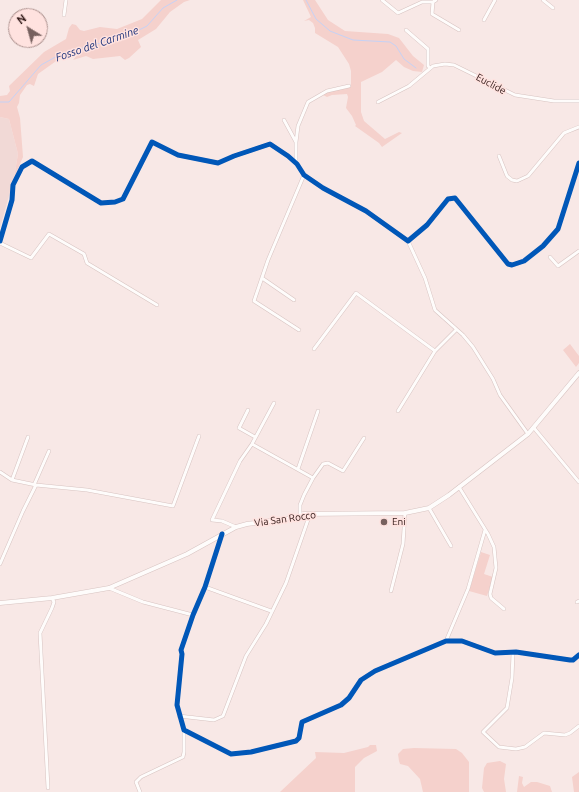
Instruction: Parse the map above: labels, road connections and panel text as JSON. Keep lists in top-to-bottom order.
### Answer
{
  "streets": {
    "street": ["Euclide", "Via San Rocco"]
  },
  "water": ["Fosso del Carmine"],
  "places": ["Eni"],
  "north": "top left"
}
